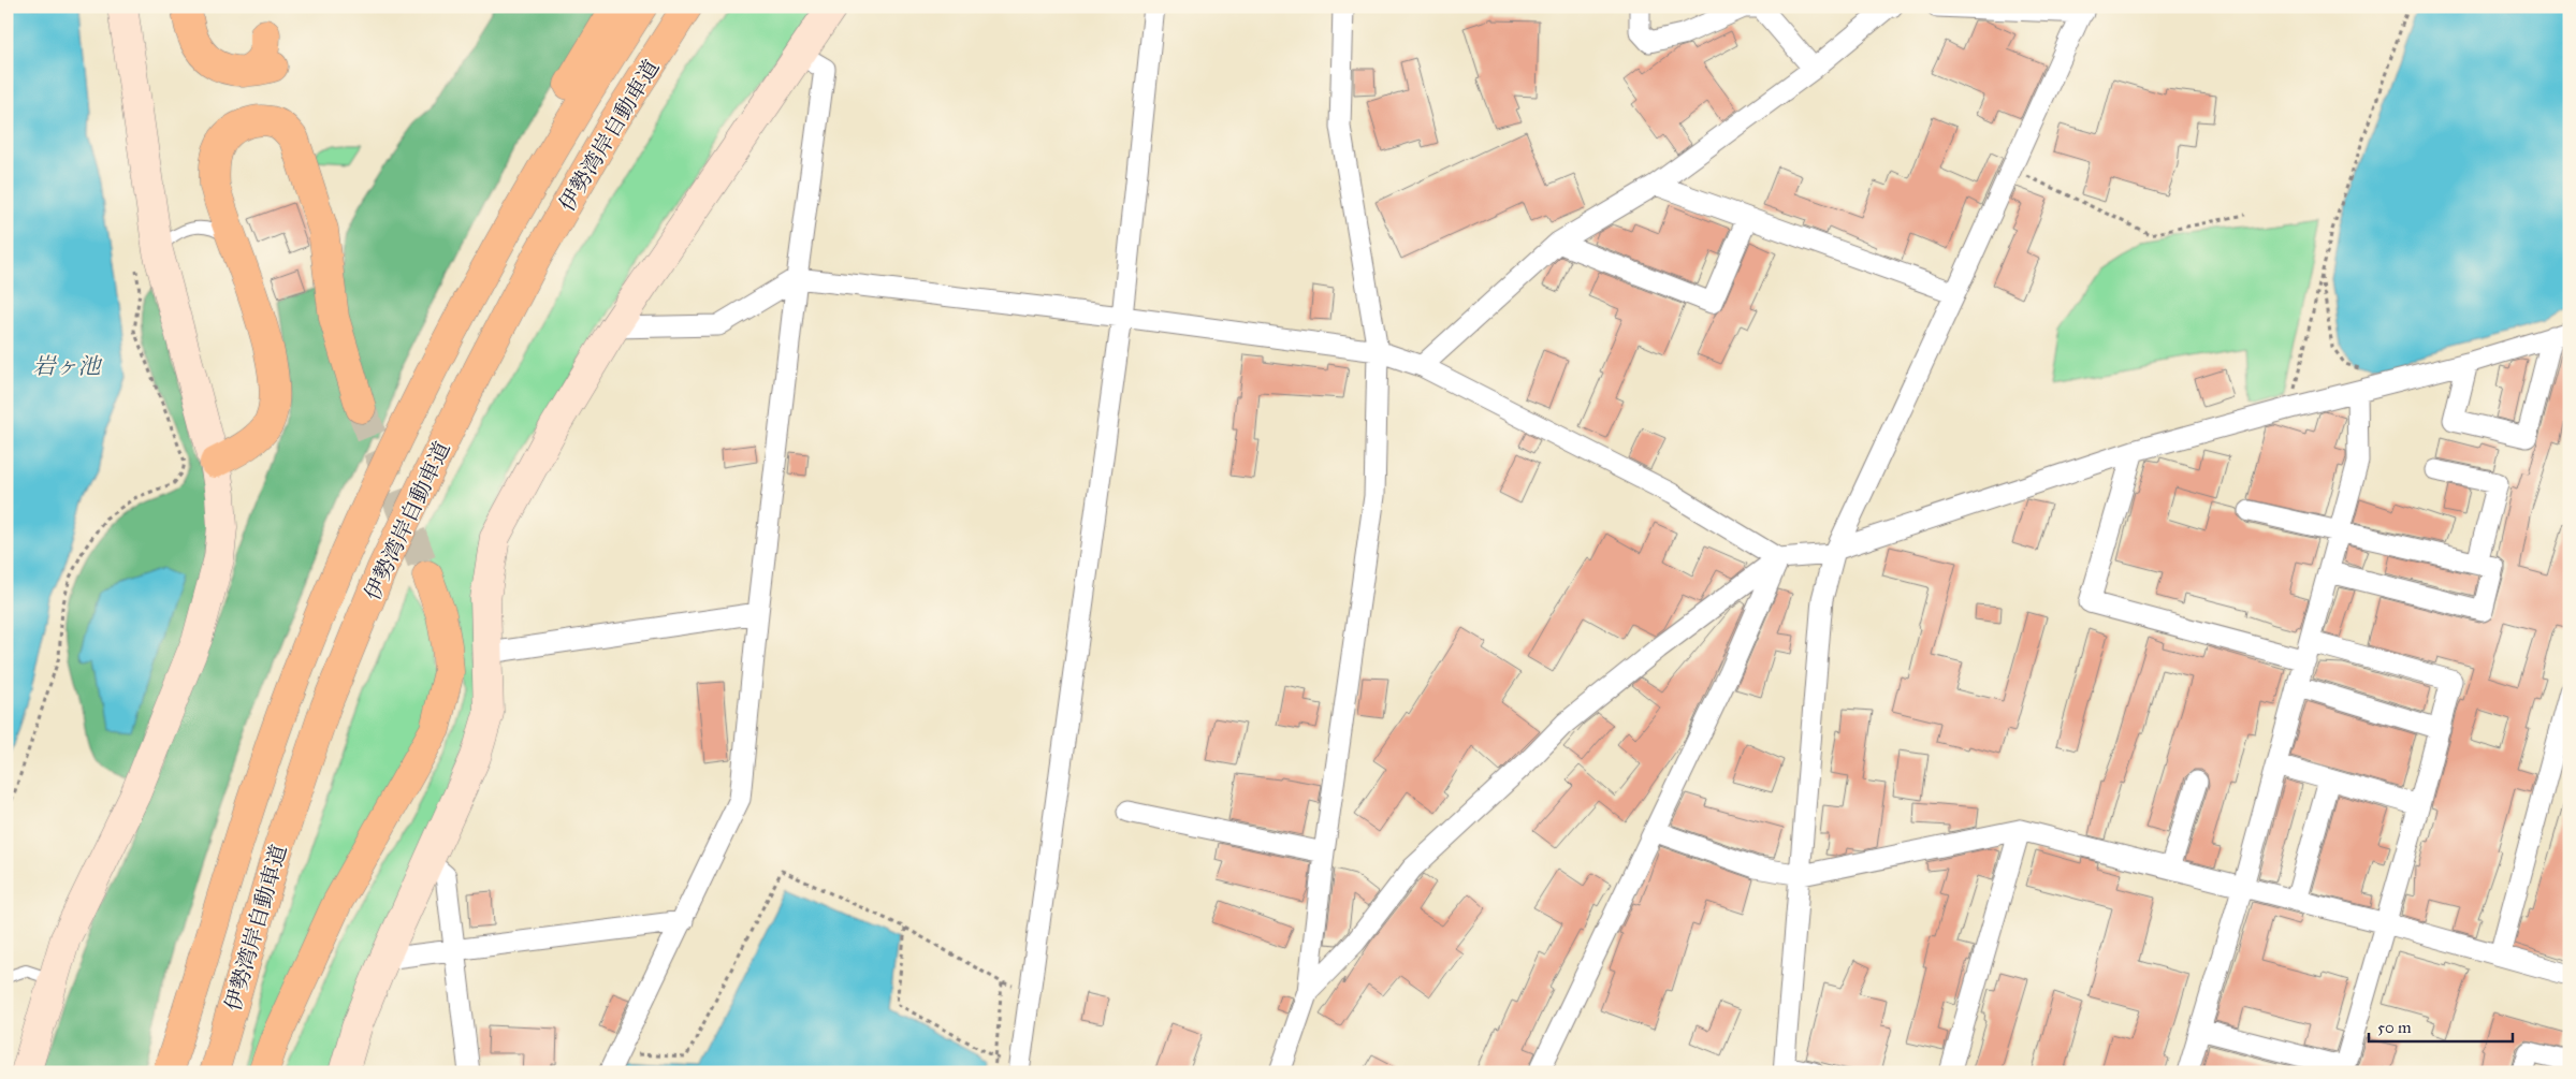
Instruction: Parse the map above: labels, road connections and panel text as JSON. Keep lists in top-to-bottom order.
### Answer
{
  "streets": {
    "highway": ["伊勢湾岸自動車道"]
  },
  "water": ["岩ヶ池"],
  "scale_bar": "50 m"
}
